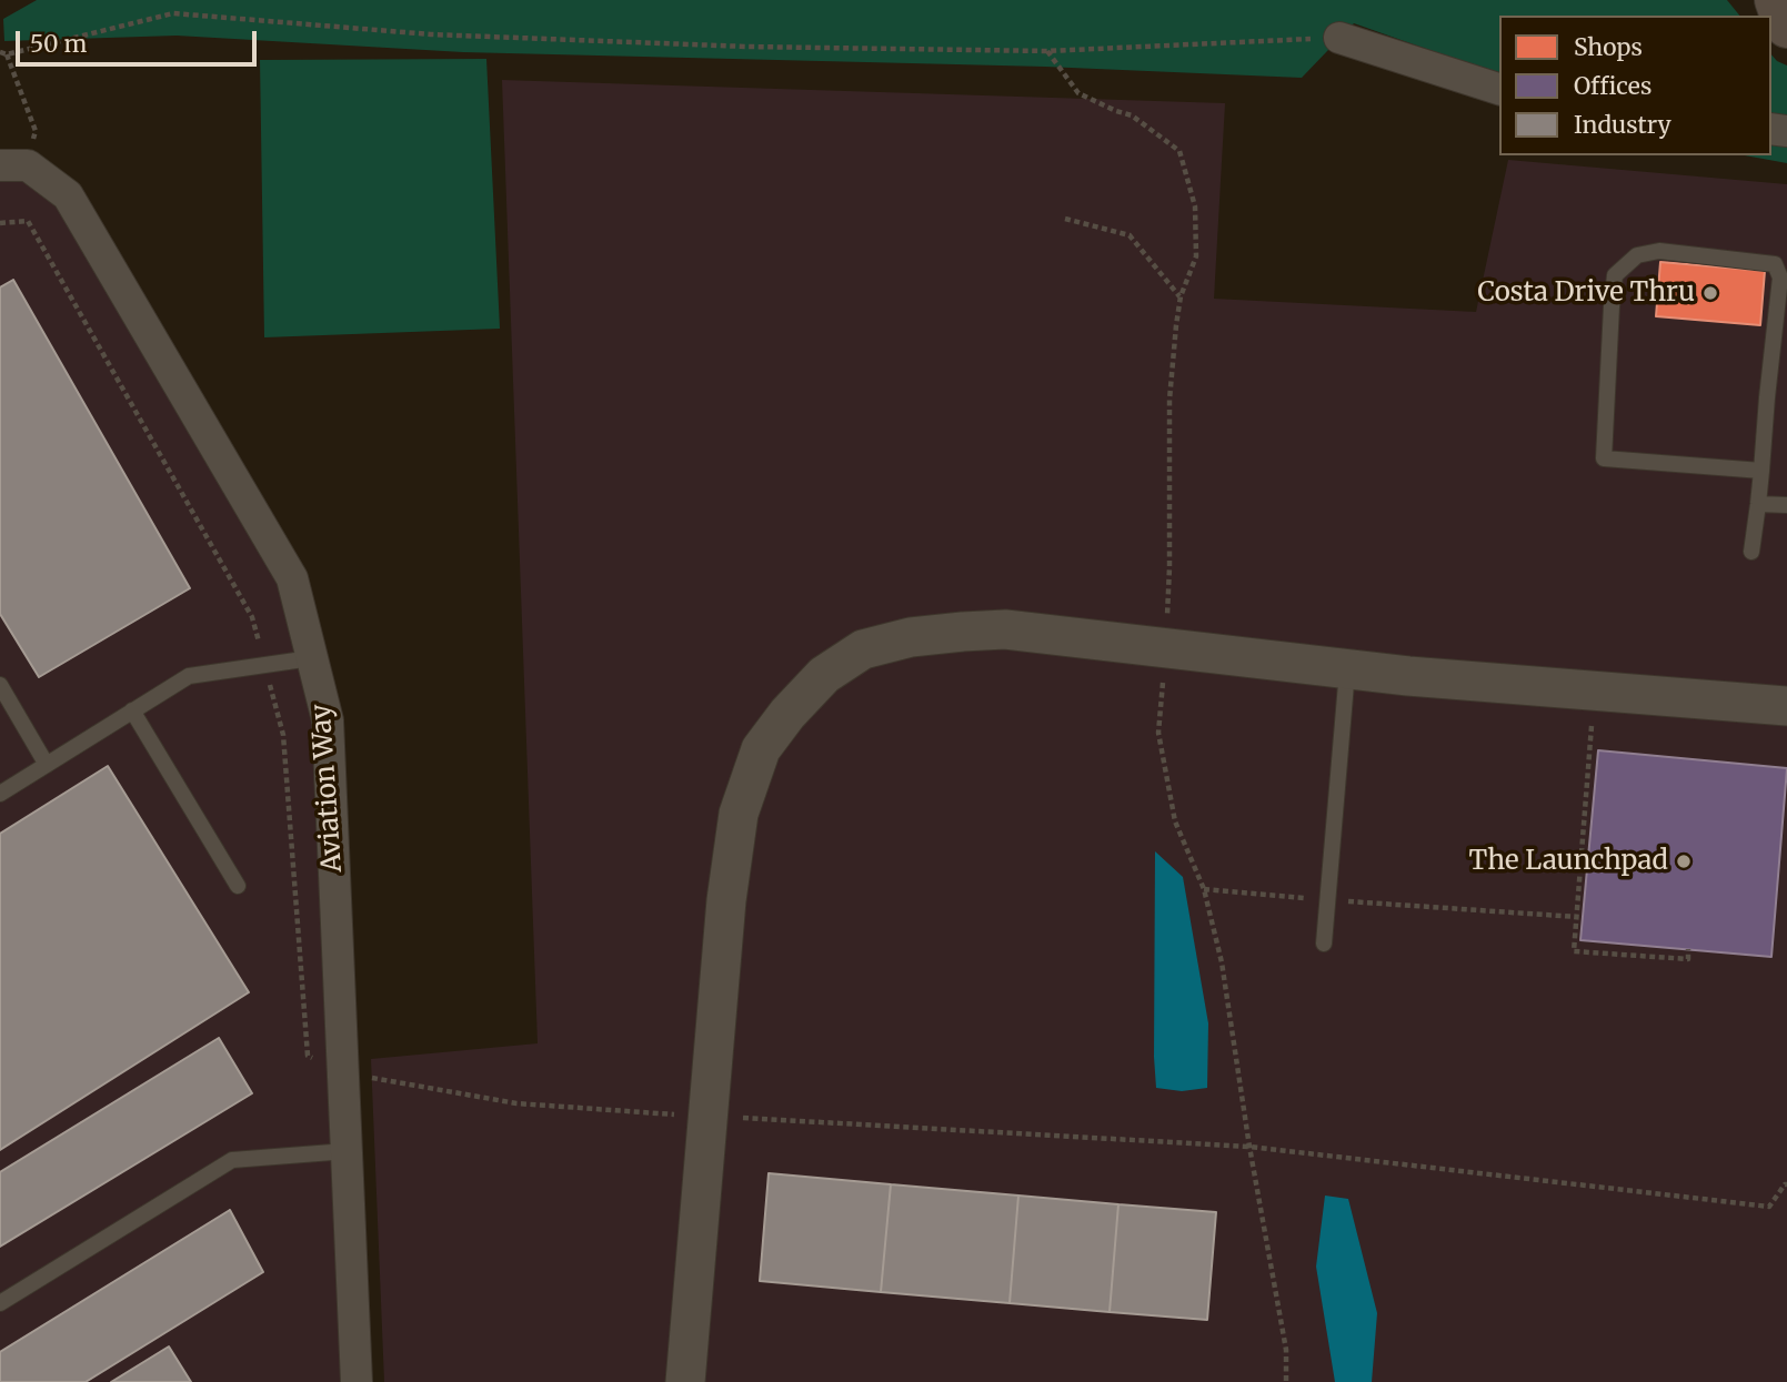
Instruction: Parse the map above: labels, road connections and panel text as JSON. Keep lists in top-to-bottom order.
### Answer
{
  "streets": {
    "street": ["Aviation Way"]
  },
  "places": ["Costa Drive Thru", "The Launchpad"],
  "legend": ["Shops", "Offices", "Industry"],
  "scale_bar": "50 m"
}
